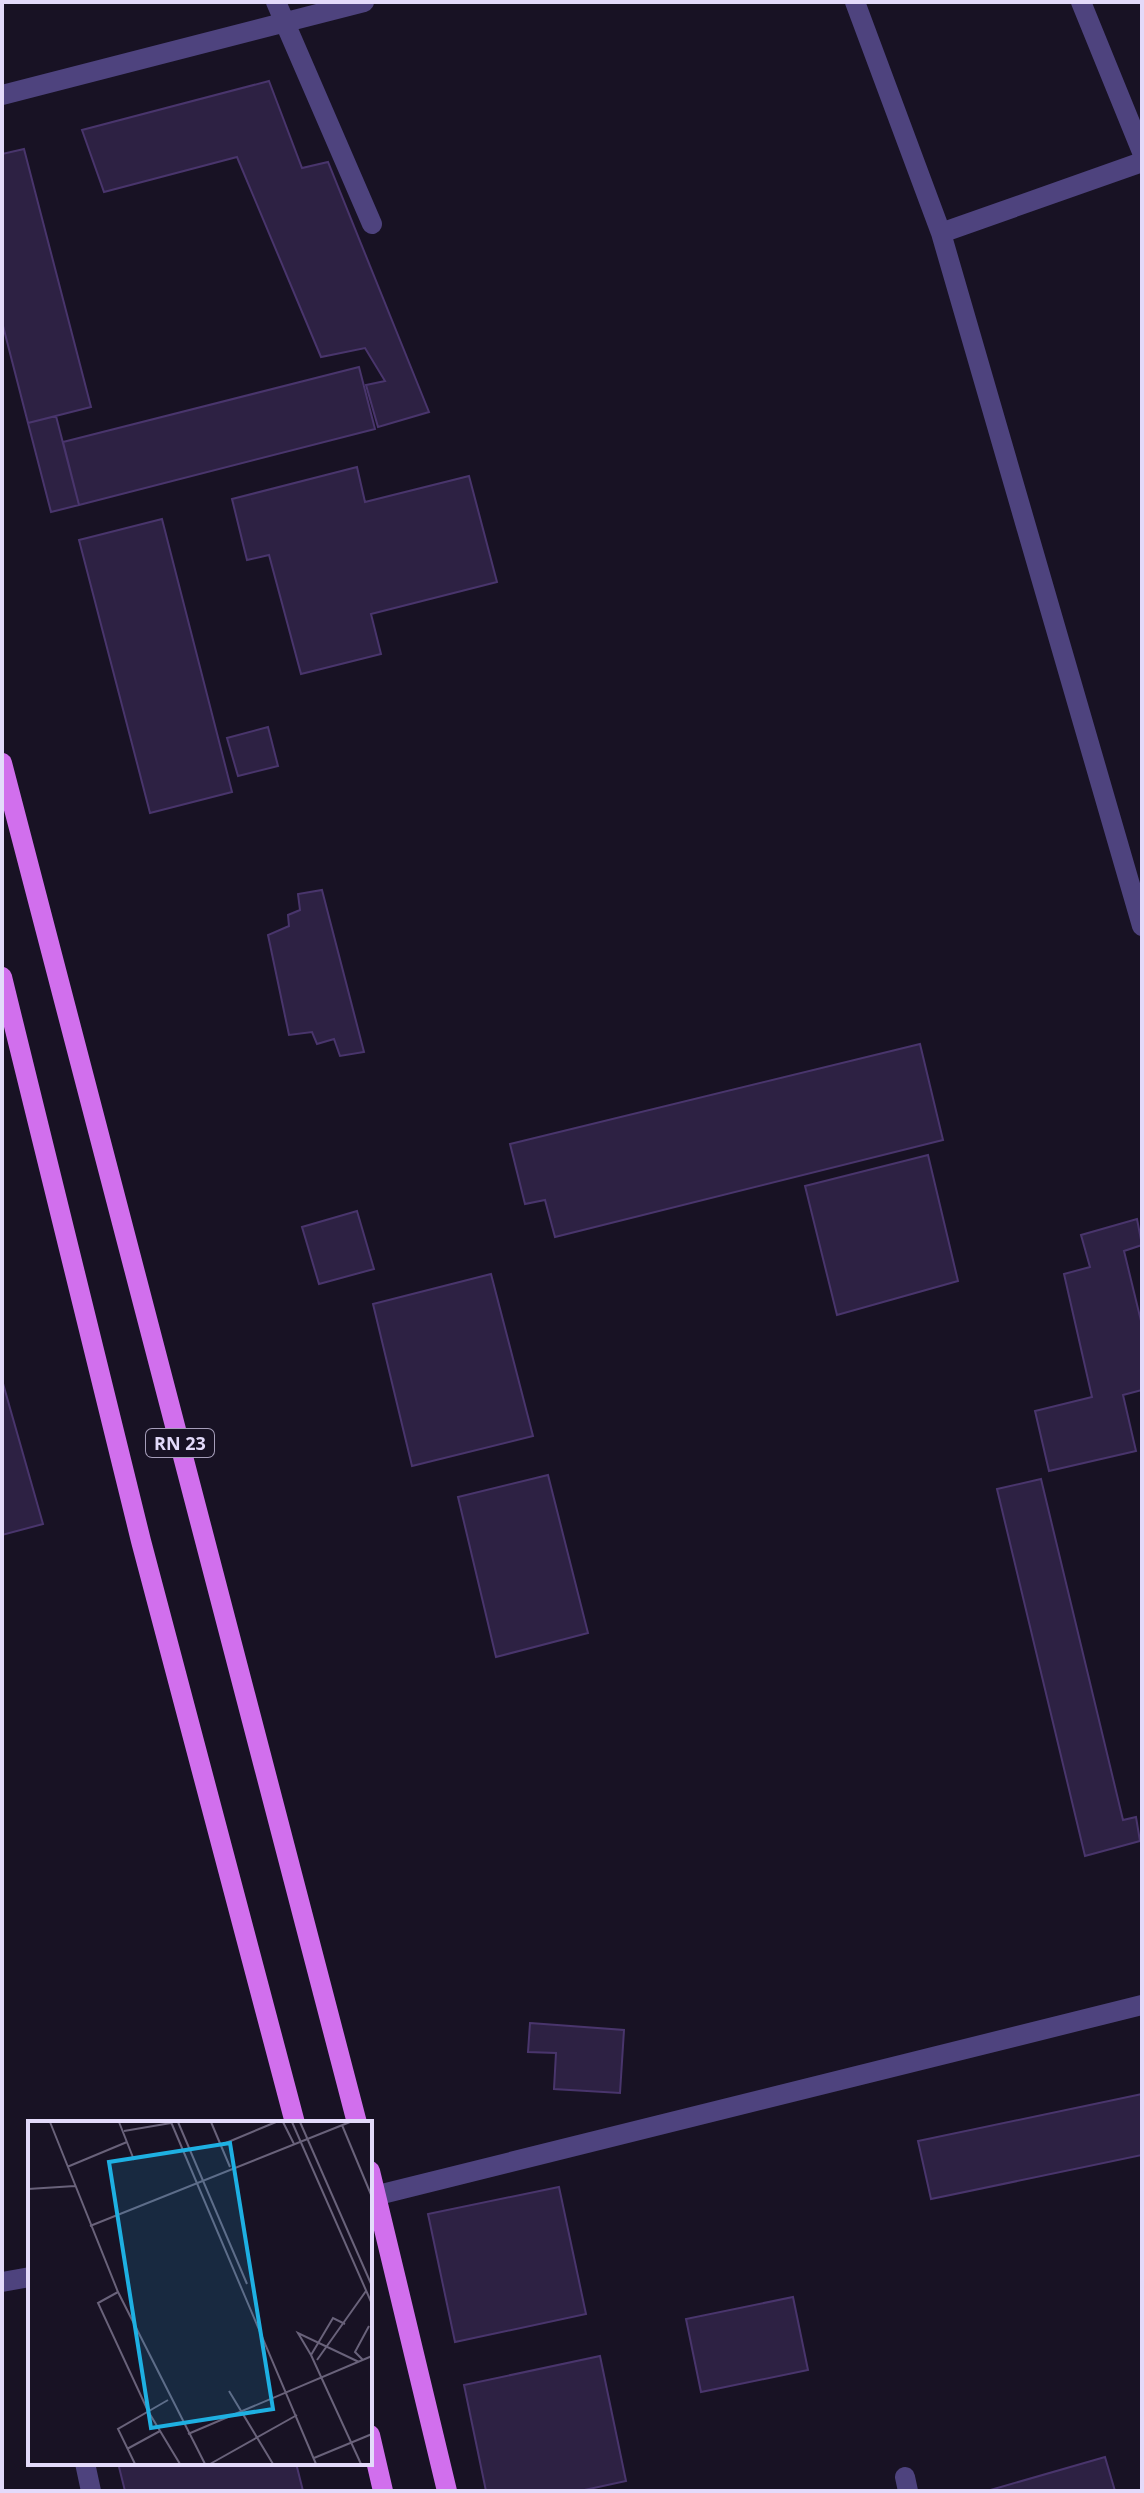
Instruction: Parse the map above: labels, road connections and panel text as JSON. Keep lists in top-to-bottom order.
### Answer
{
  "streets": {
    "main road": ["RN 23"]
  }
}
